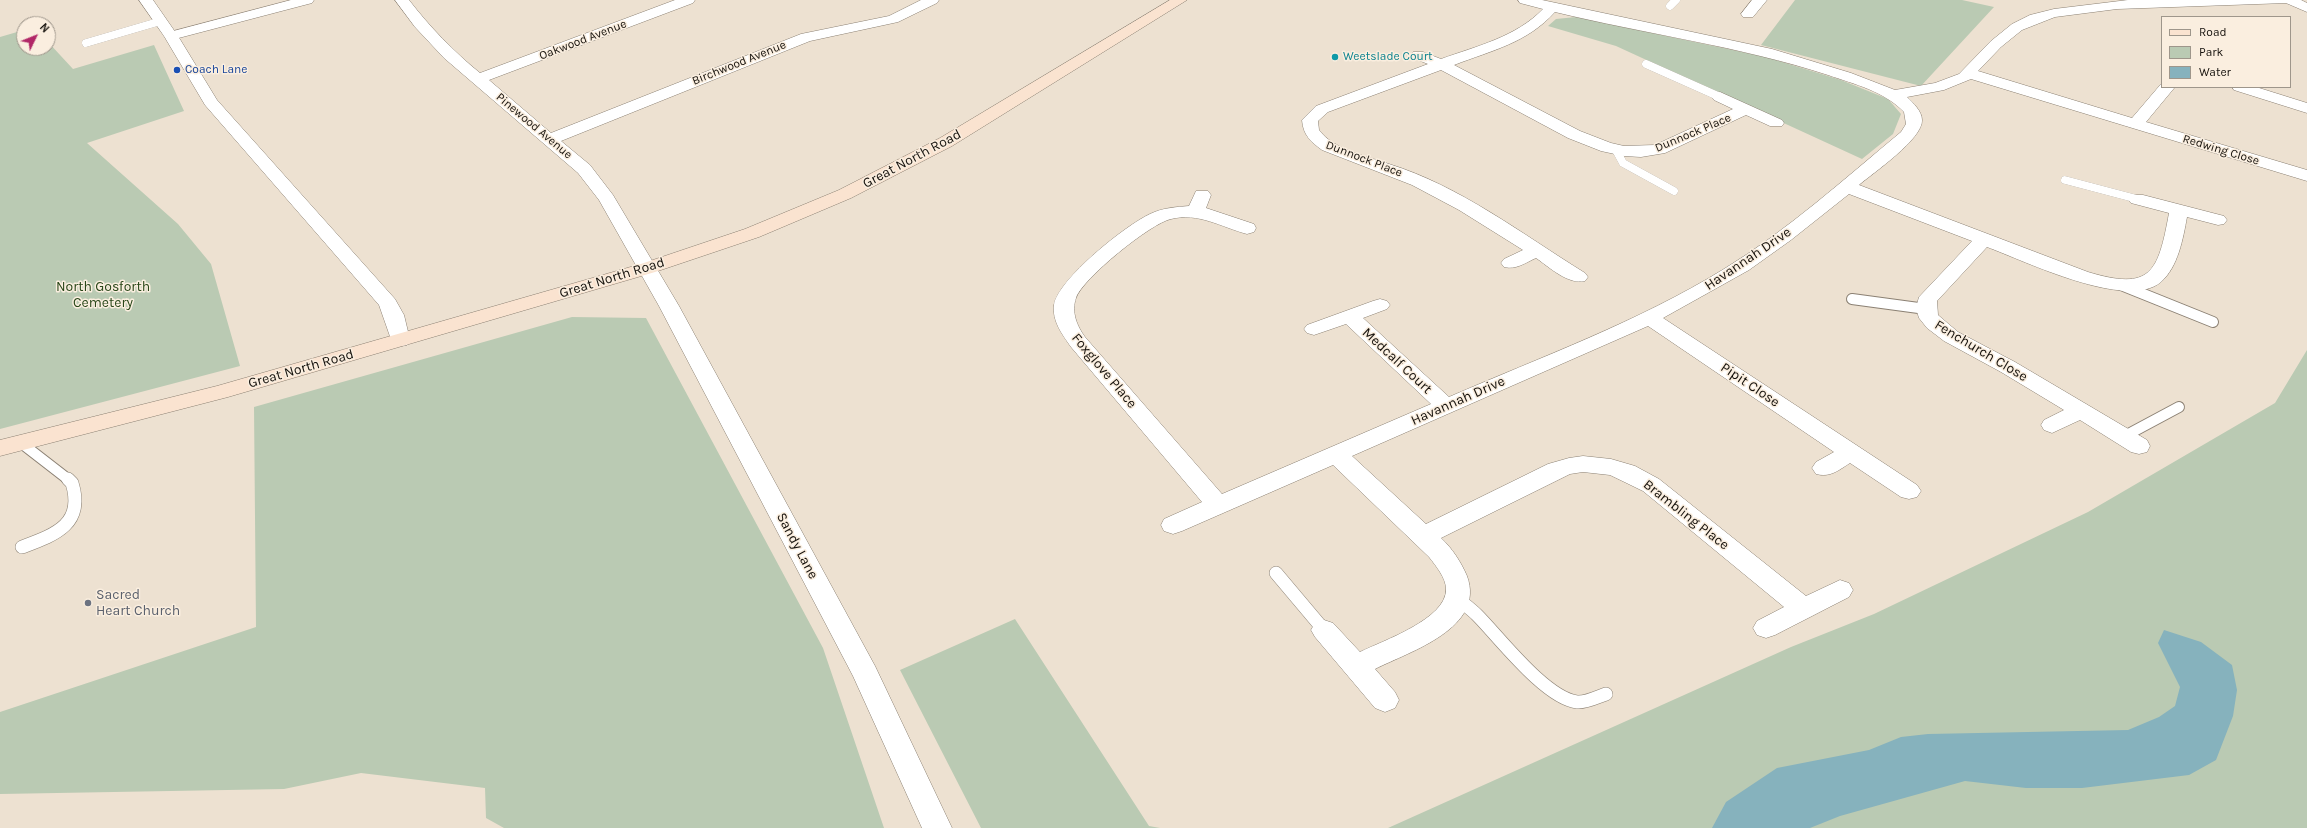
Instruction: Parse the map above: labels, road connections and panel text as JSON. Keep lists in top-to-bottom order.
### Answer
{
  "streets": {
    "main road": ["Great North Road"],
    "street": [
      "Oakwood Avenue",
      "Birchwood Avenue",
      "Pinewood Avenue",
      "Dunnock Place",
      "Redwing Close",
      "Havannah Drive",
      "Fenchurch Close",
      "Medcalf Court",
      "Foxglove Place",
      "Pipit Close",
      "Brambling Place",
      "Sandy Lane"
    ]
  },
  "crossings": [
    ["Oakwood Avenue", "Pinewood Avenue"],
    ["Birchwood Avenue", "Pinewood Avenue"],
    ["Pinewood Avenue", "Great North Road"],
    ["Pinewood Avenue", "Sandy Lane"],
    ["Dunnock Place", "Havannah Drive"],
    ["Great North Road", "Sandy Lane"],
    ["Havannah Drive", "Medcalf Court"],
    ["Havannah Drive", "Foxglove Place"],
    ["Havannah Drive", "Pipit Close"]
  ],
  "parks": ["North Gosforth Cemetery"],
  "places": ["Weetslade Court", "Coach Lane", "Sacred Heart Church"],
  "legend": ["Road", "Park", "Water"],
  "north": "top right"
}
